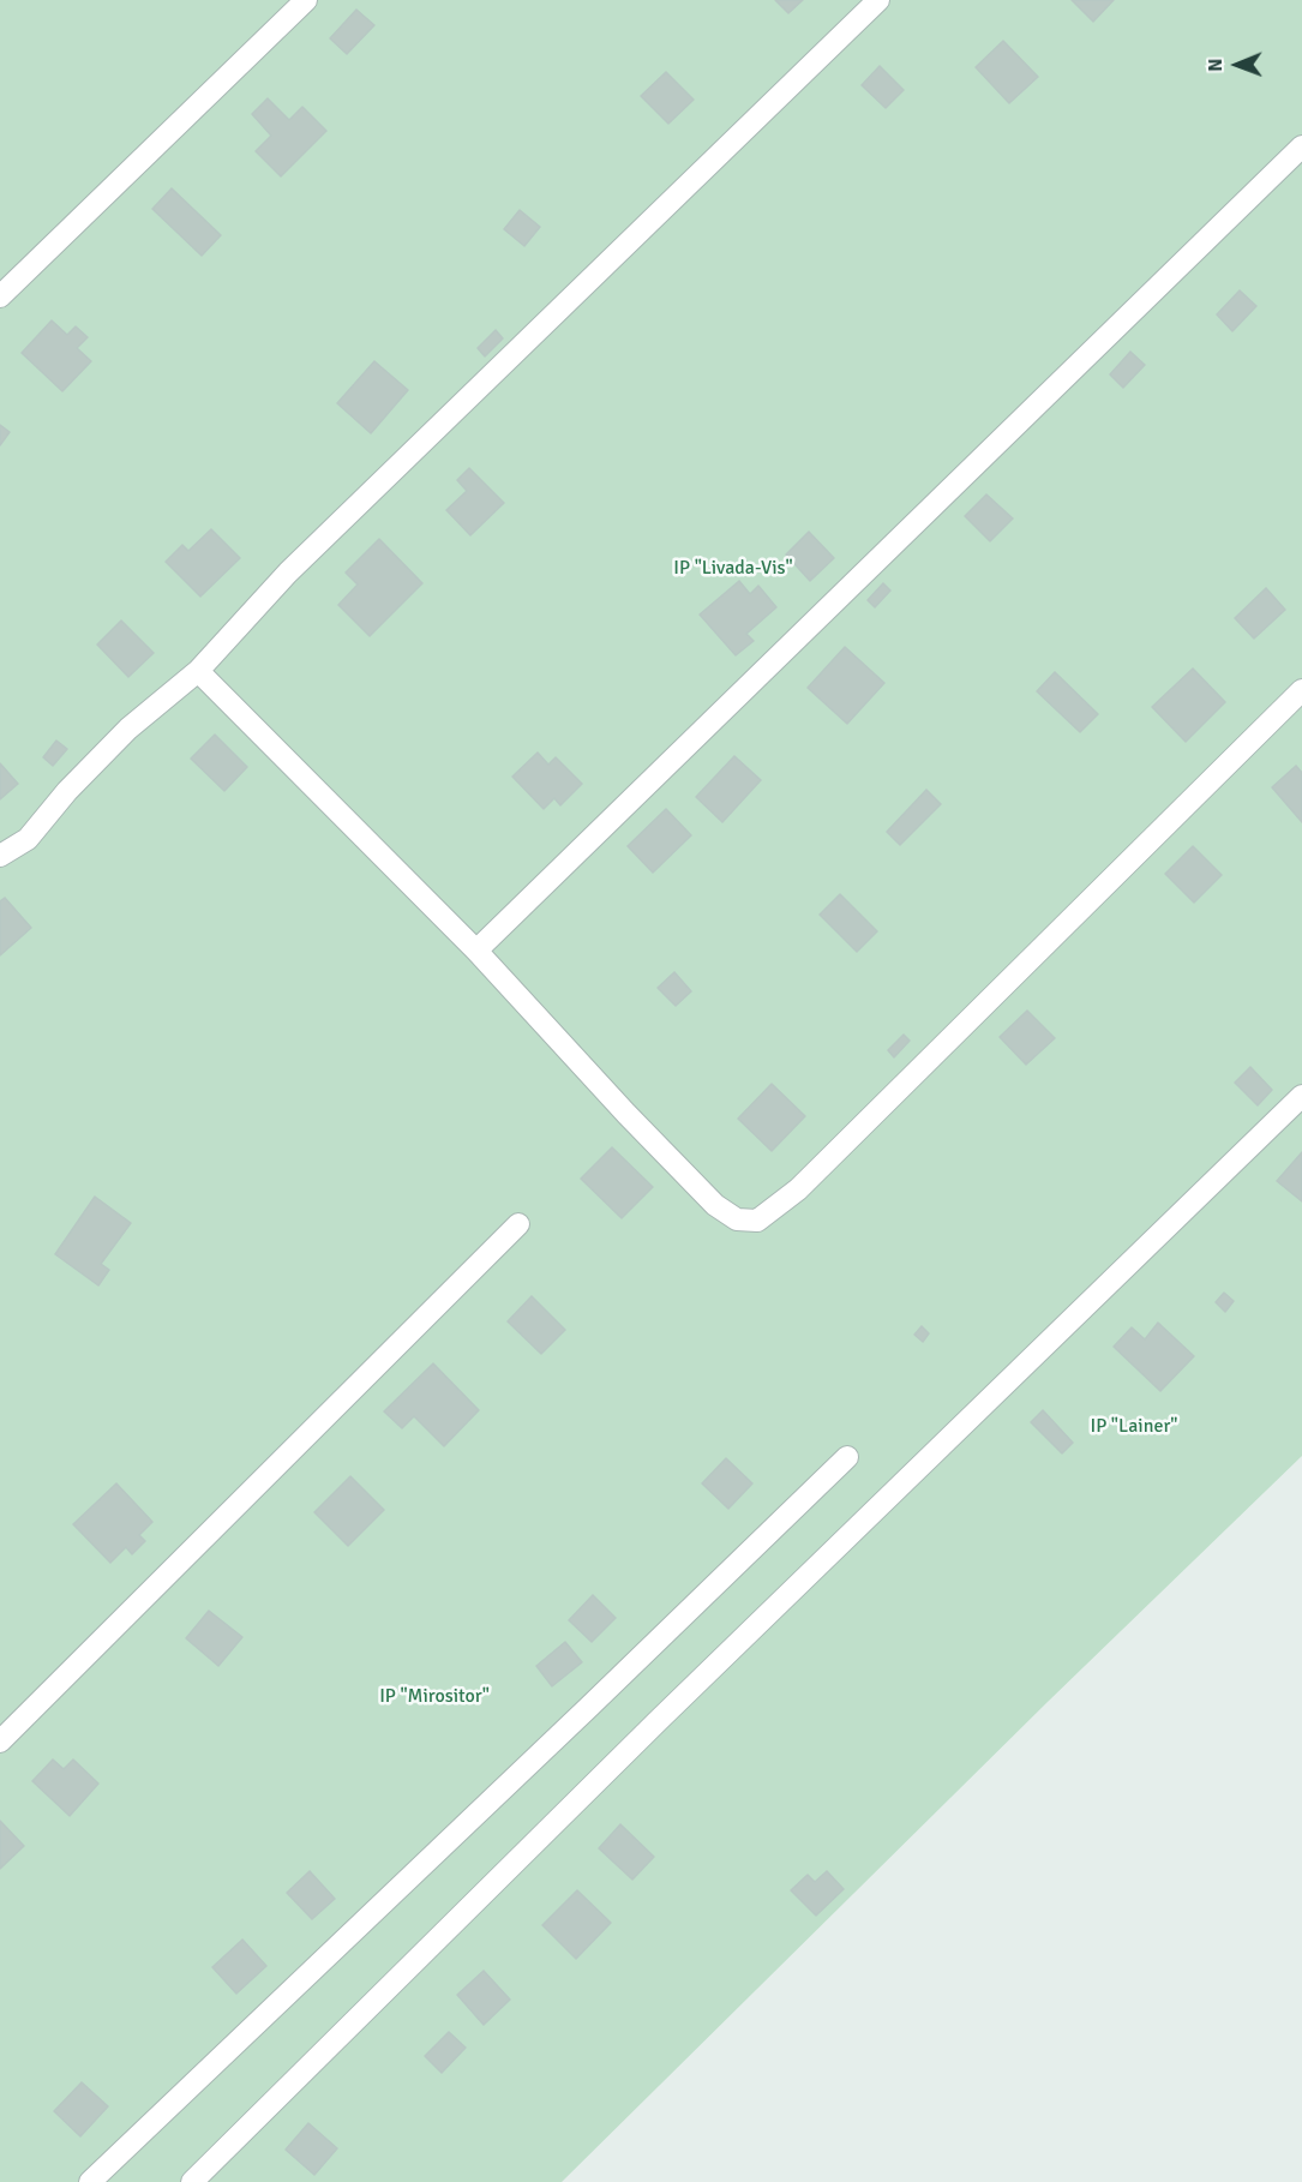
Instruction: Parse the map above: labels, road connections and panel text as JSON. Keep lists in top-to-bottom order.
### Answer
{
  "parks": ["IP \"Livada-Vis\"", "IP \"Lainer\"", "IP \"Mirositor\""],
  "north": "left"
}
